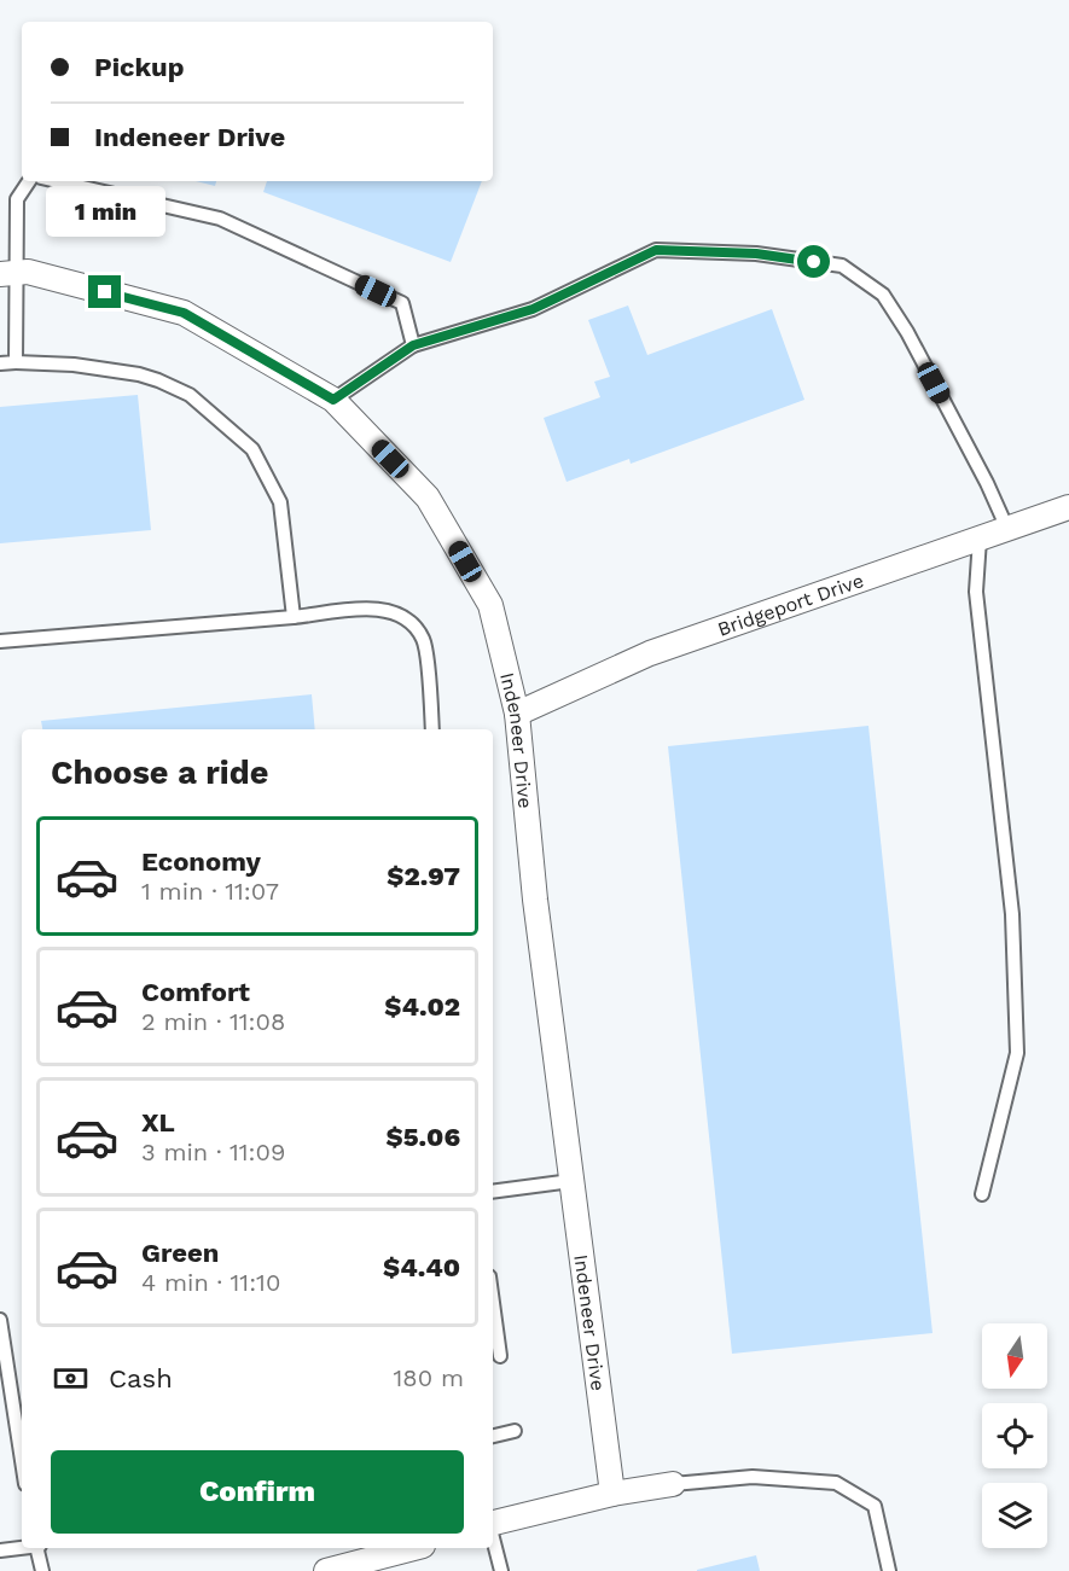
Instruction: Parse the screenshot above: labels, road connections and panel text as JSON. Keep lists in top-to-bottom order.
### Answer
{
  "streets": {
    "street": ["Bridgeport Drive", "Indeneer Drive"]
  },
  "crossings": [
    ["Bridgeport Drive", "Indeneer Drive"]
  ],
  "north": "bottom",
  "page": {
    "banner": ["Pickup", "Indeneer Drive"],
    "bubble": "1 min",
    "heading": "Choose a ride",
    "list": [
      {
        "name": "Economy",
        "note": "1 min · 11:07",
        "value": "$2.97"
      },
      {
        "name": "Comfort",
        "note": "2 min · 11:08",
        "value": "$4.02"
      },
      {
        "name": "XL",
        "note": "3 min · 11:09",
        "value": "$5.06"
      },
      {
        "name": "Green",
        "note": "4 min · 11:10",
        "value": "$4.40"
      }
    ],
    "pay": ["Cash", "180 m"],
    "buttons": "Confirm"
  }
}
